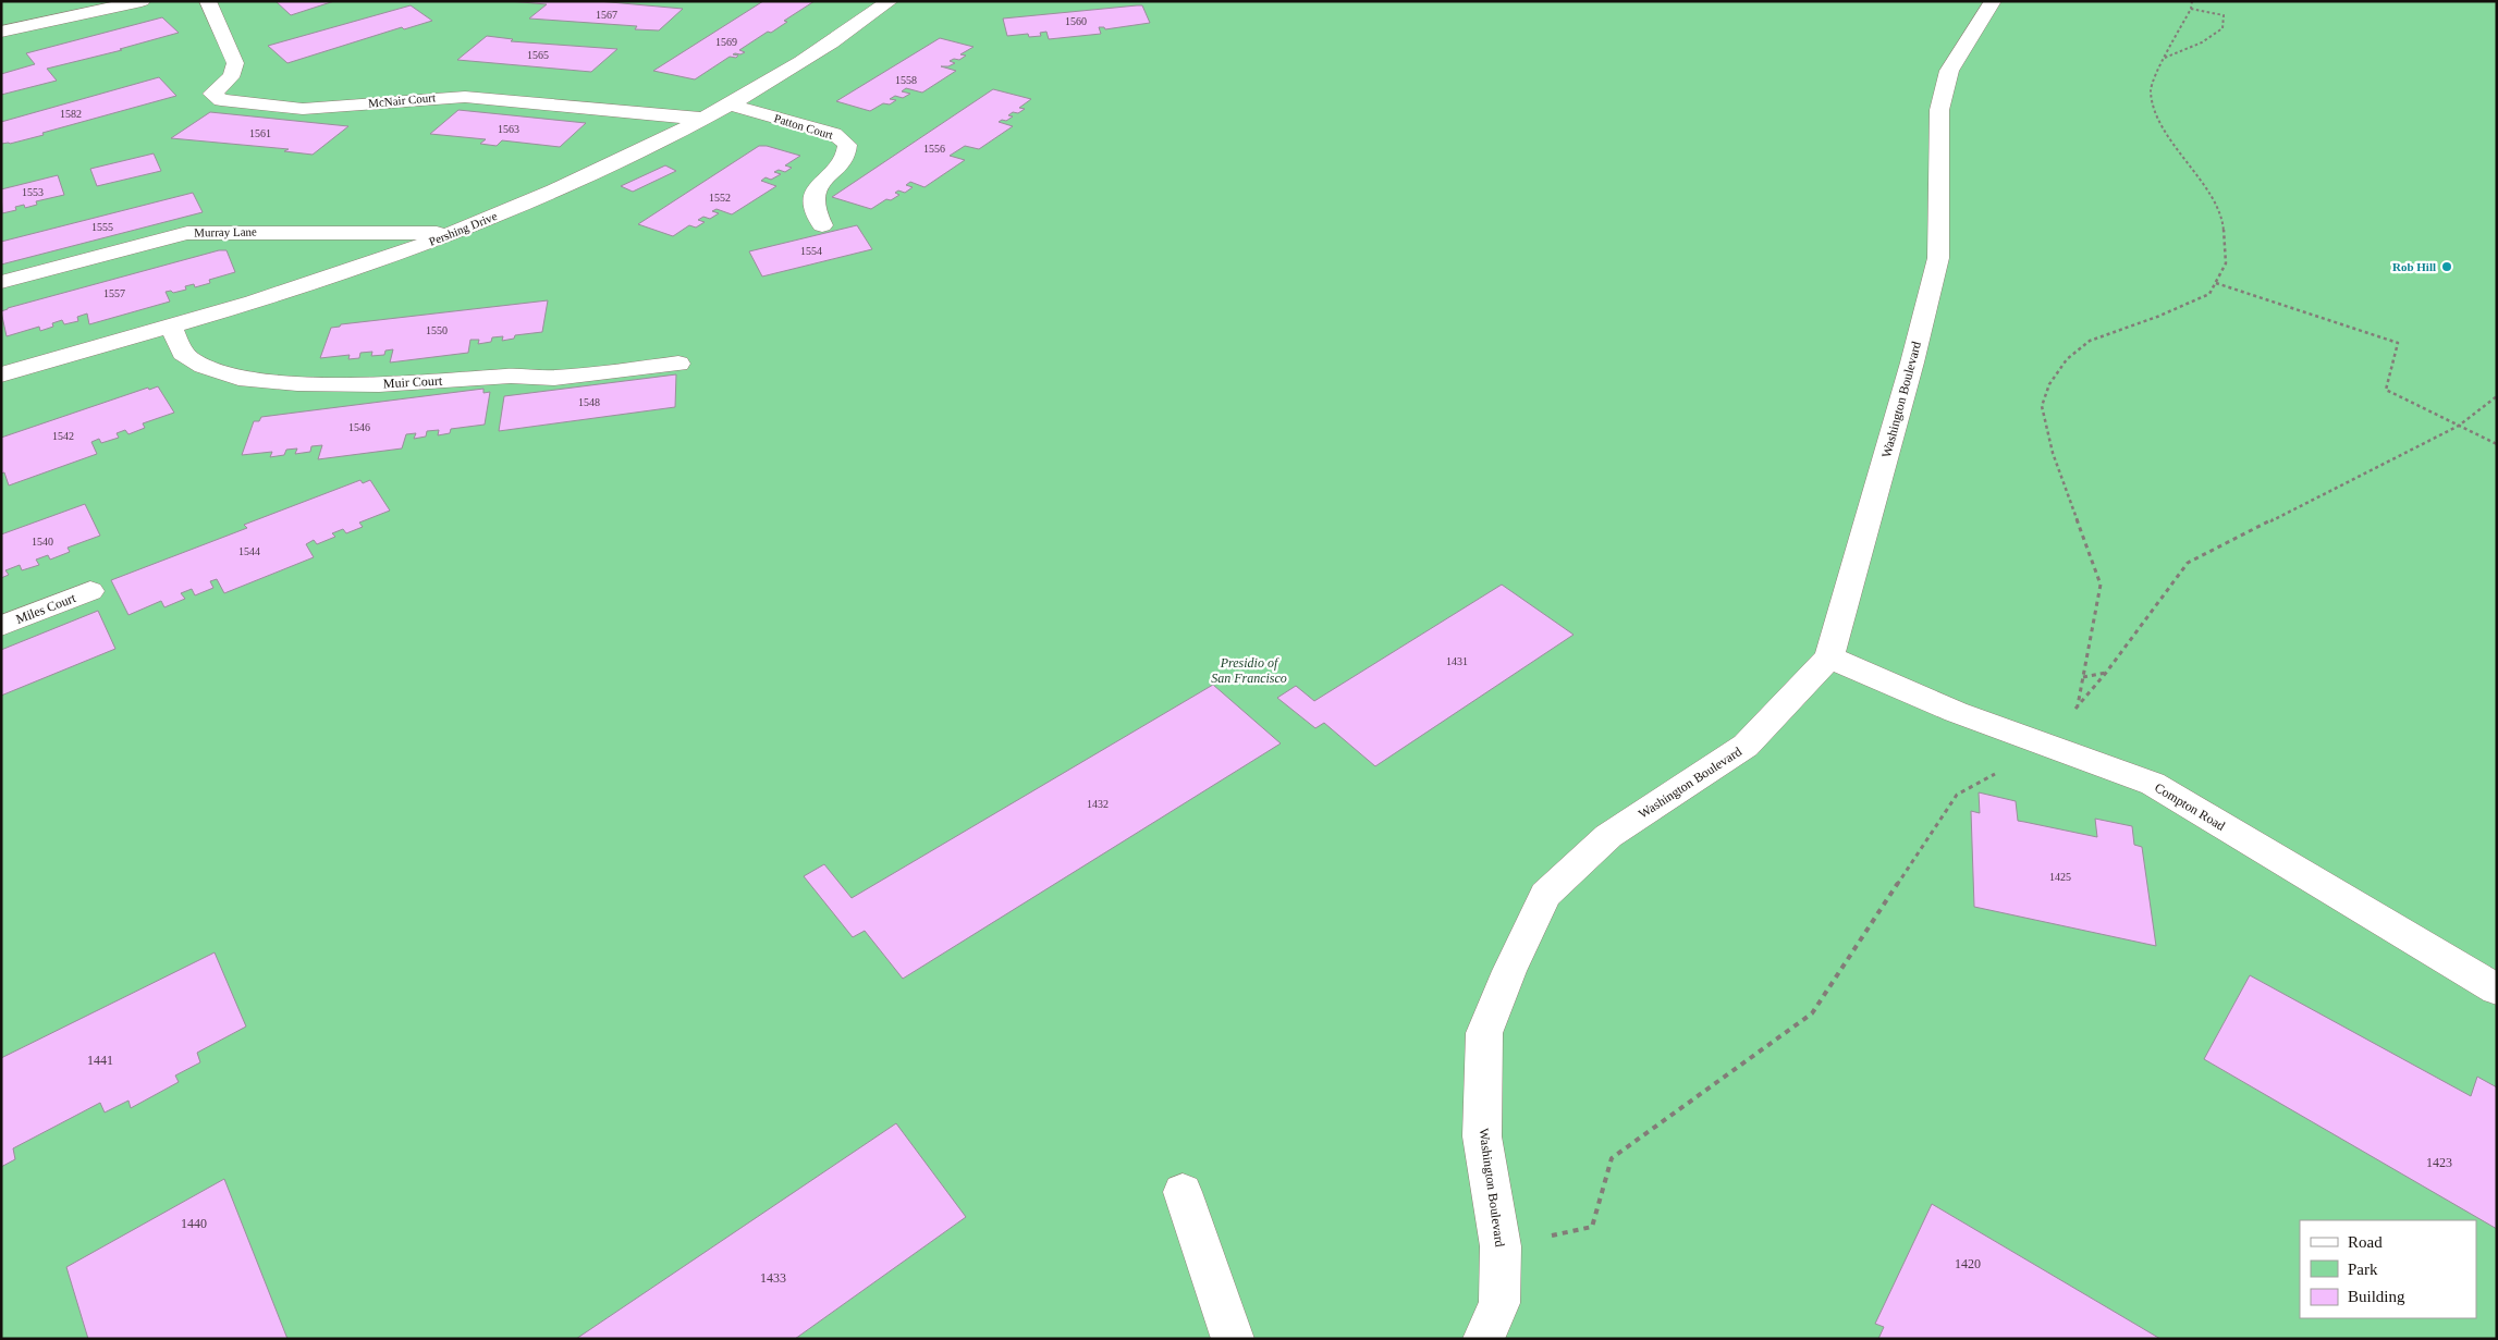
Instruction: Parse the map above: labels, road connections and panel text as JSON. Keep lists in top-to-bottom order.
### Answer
{
  "streets": {
    "street": [
      "McNair Court",
      "Patton Court",
      "Pershing Drive",
      "Murray Lane",
      "Muir Court",
      "Washington Boulevard",
      "Miles Court",
      "Compton Road"
    ]
  },
  "crossings": [
    ["McNair Court", "Pershing Drive"],
    ["Patton Court", "Pershing Drive"],
    ["Pershing Drive", "Murray Lane"],
    ["Pershing Drive", "Muir Court"],
    ["Washington Boulevard", "Compton Road"]
  ],
  "parks": ["Presidio of San Francisco"],
  "places": ["Rob Hill"],
  "house_numbers": [
    "1567",
    "1560",
    "1569",
    "1565",
    "1558",
    "1582",
    "1563",
    "1561",
    "1556",
    "1553",
    "1552",
    "1555",
    "1554",
    "1557",
    "1550",
    "1548",
    "1546",
    "1542",
    "1540",
    "1544",
    "1431",
    "1432",
    "1425",
    "1441",
    "1423",
    "1440",
    "1420",
    "1433"
  ],
  "legend": ["Road", "Park", "Building"]
}
